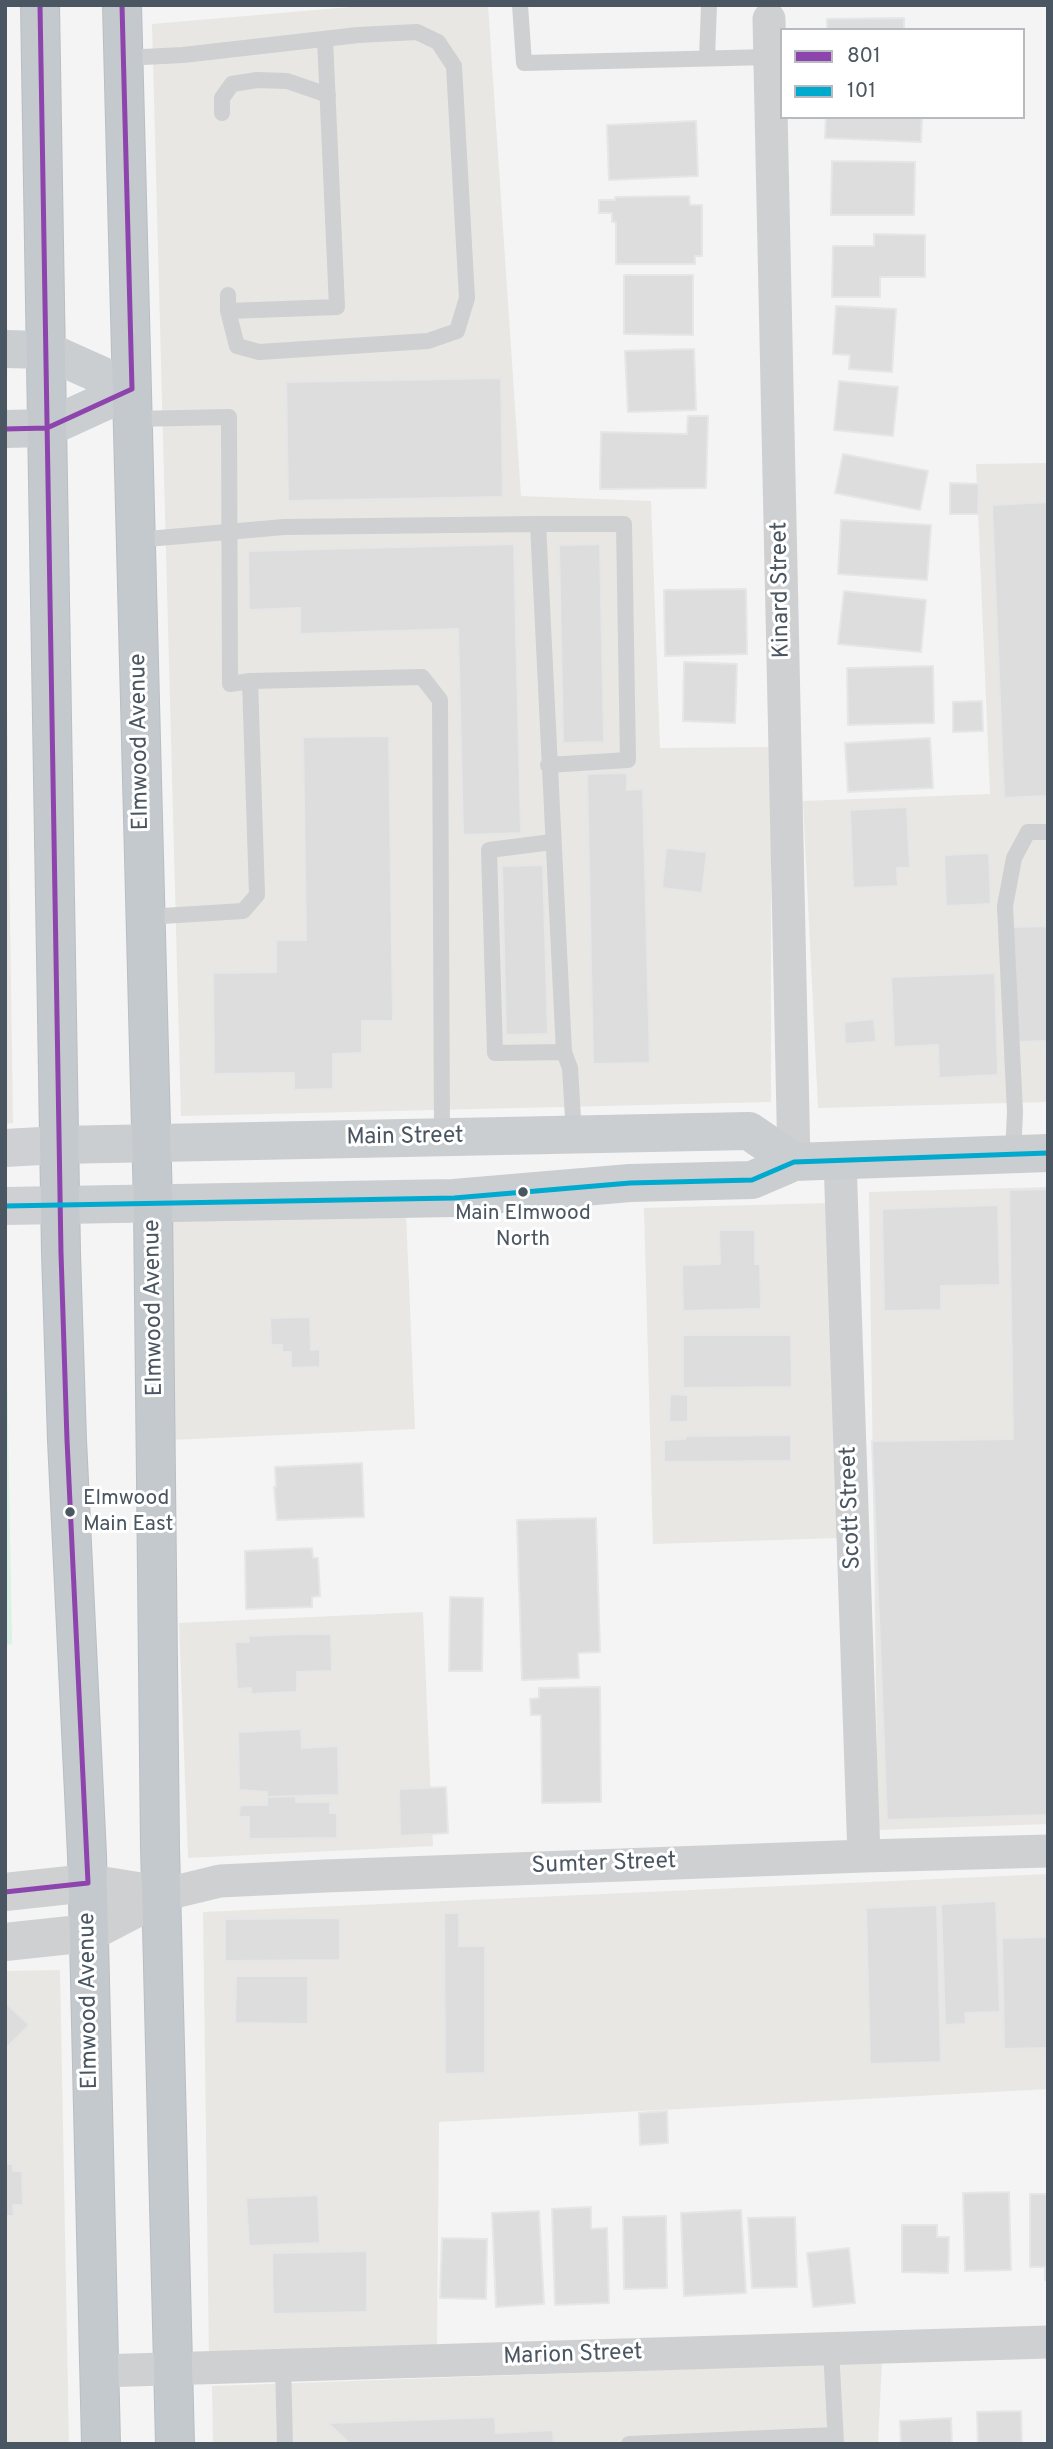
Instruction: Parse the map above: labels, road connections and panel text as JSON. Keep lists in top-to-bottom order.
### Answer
{
  "streets": {
    "highway": ["Elmwood Avenue"],
    "main road": ["Main Street"],
    "street": [
      "Kinard Street",
      "Scott Street",
      "Sumter Street",
      "Marion Street"
    ]
  },
  "crossings": [
    ["Kinard Street", "Main Street"],
    ["Elmwood Avenue", "Main Street"],
    ["Elmwood Avenue", "Sumter Street"],
    ["Elmwood Avenue", "Marion Street"],
    ["Scott Street", "Sumter Street"]
  ],
  "places": ["Main Elmwood North", "Elmwood Main East"],
  "lines": ["transit line 801", "transit line 101"],
  "legend": ["801", "101"]
}
